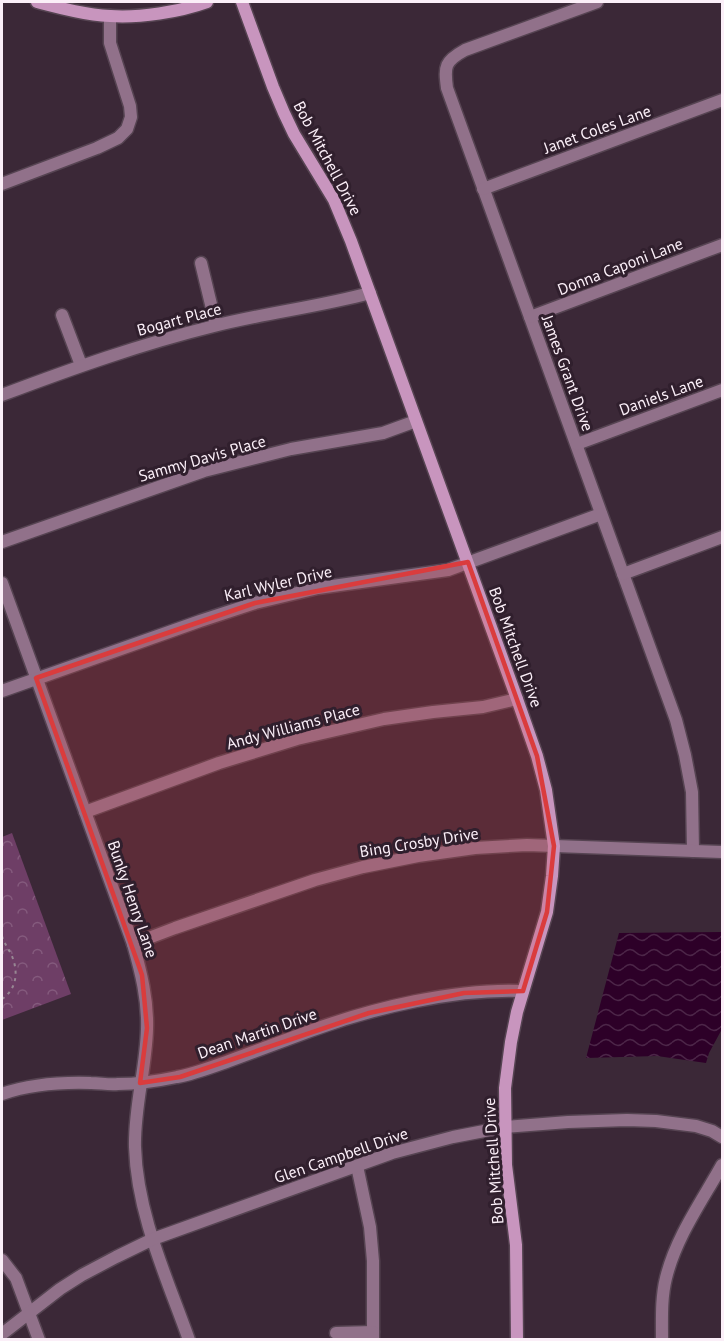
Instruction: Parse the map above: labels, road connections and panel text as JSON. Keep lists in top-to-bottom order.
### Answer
{
  "streets": {
    "street": [
      "Janet Coles Lane",
      "Bob Mitchell Drive",
      "Donna Caponi Lane",
      "Bogart Place",
      "James Grant Drive",
      "Daniels Lane",
      "Sammy Davis Place",
      "Karl Wyler Drive",
      "Andy Williams Place",
      "Bing Crosby Drive",
      "Bunky Henry Lane",
      "Dean Martin Drive",
      "Glen Campbell Drive"
    ]
  },
  "crossings": [
    ["Janet Coles Lane", "James Grant Drive"],
    ["Bob Mitchell Drive", "Bogart Place"],
    ["Bob Mitchell Drive", "Sammy Davis Place"],
    ["Bob Mitchell Drive", "Karl Wyler Drive"],
    ["Bob Mitchell Drive", "Andy Williams Place"],
    ["Bob Mitchell Drive", "Bing Crosby Drive"],
    ["Bob Mitchell Drive", "Dean Martin Drive"],
    ["Bob Mitchell Drive", "Glen Campbell Drive"],
    ["Donna Caponi Lane", "James Grant Drive"],
    ["James Grant Drive", "Daniels Lane"],
    ["James Grant Drive", "Karl Wyler Drive"],
    ["James Grant Drive", "Bing Crosby Drive"],
    ["Karl Wyler Drive", "Bunky Henry Lane"],
    ["Andy Williams Place", "Bunky Henry Lane"],
    ["Bing Crosby Drive", "Bunky Henry Lane"],
    ["Bunky Henry Lane", "Dean Martin Drive"],
    ["Bunky Henry Lane", "Glen Campbell Drive"]
  ]
}
